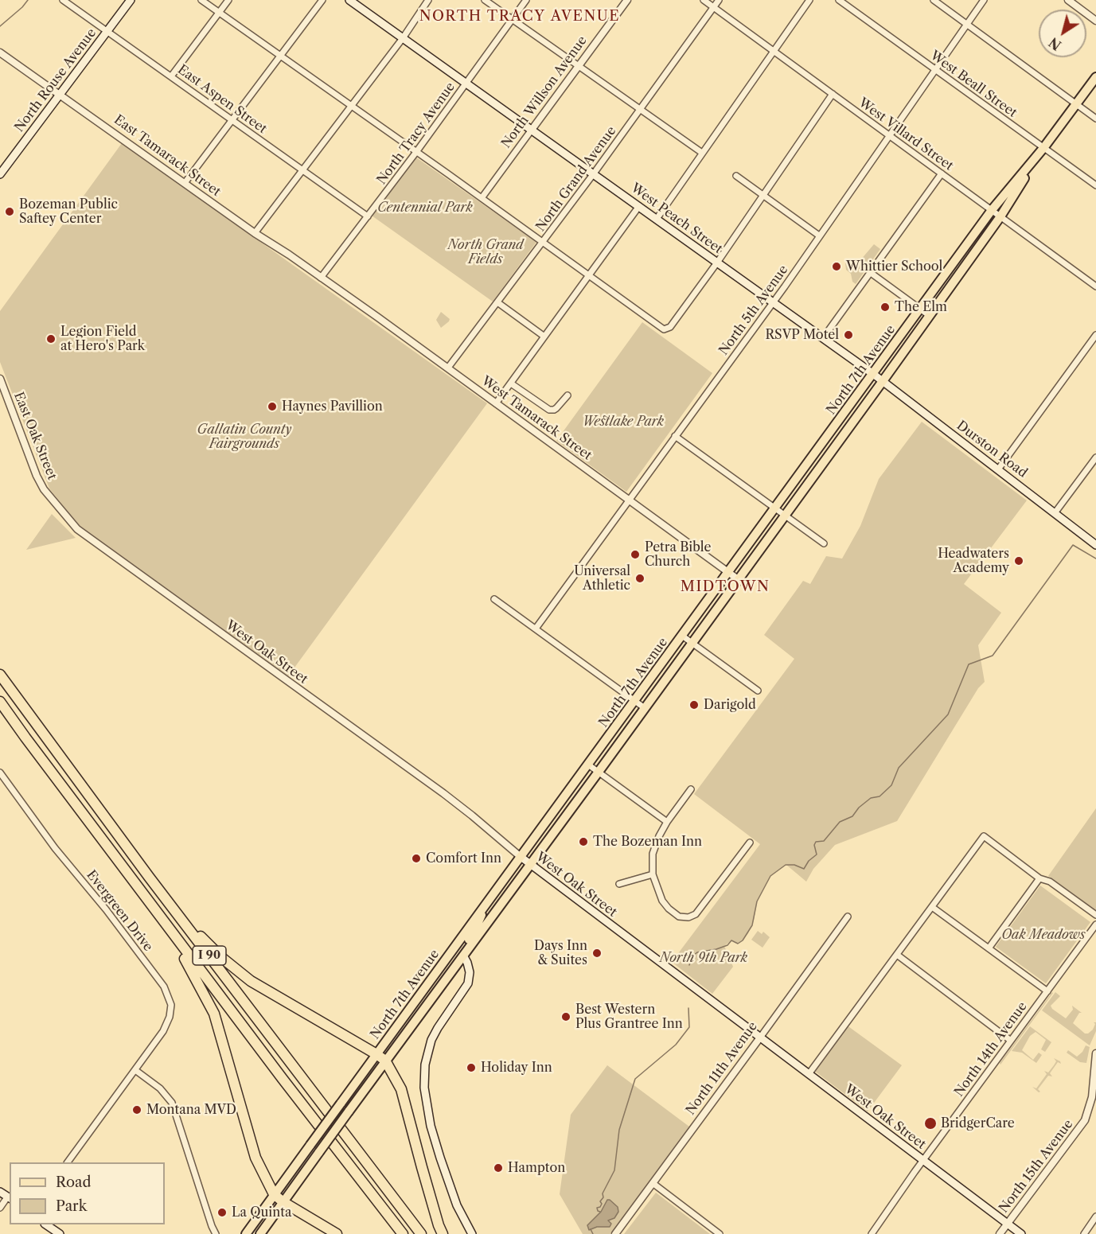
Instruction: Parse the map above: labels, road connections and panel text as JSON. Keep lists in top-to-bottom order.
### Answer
{
  "streets": {
    "highway": ["I 90"],
    "main road": [
      "North Rouse Avenue",
      "West Peach Street",
      "North 7th Avenue",
      "Durston Road",
      "West Oak Street"
    ],
    "street": [
      "West Beall Street",
      "North Willson Avenue",
      "East Aspen Street",
      "North Tracy Avenue",
      "West Villard Street",
      "East Tamarack Street",
      "North Grand Avenue",
      "North 5th Avenue",
      "West Tamarack Street",
      "East Oak Street",
      "Evergreen Drive",
      "North 14th Avenue",
      "North 11th Avenue",
      "North 15th Avenue"
    ]
  },
  "crossings": [
    ["North Rouse Avenue", "East Aspen Street"],
    ["North Rouse Avenue", "East Tamarack Street"],
    ["West Beall Street", "North 5th Avenue"],
    ["West Beall Street", "North 7th Avenue"],
    ["North Willson Avenue", "West Peach Street"],
    ["East Aspen Street", "North Tracy Avenue"],
    ["North Tracy Avenue", "East Tamarack Street"],
    ["North Tracy Avenue", "West Peach Street"],
    ["North Tracy Avenue", "West Tamarack Street"],
    ["West Villard Street", "North Grand Avenue"],
    ["West Villard Street", "North 5th Avenue"],
    ["West Villard Street", "North 7th Avenue"],
    ["East Tamarack Street", "West Tamarack Street"],
    ["North Grand Avenue", "West Peach Street"],
    ["North Grand Avenue", "West Tamarack Street"],
    ["West Peach Street", "North 5th Avenue"],
    ["West Peach Street", "North 7th Avenue"],
    ["West Peach Street", "Durston Road"],
    ["North 5th Avenue", "West Tamarack Street"],
    ["North 7th Avenue", "West Tamarack Street"],
    ["North 7th Avenue", "Durston Road"],
    ["North 7th Avenue", "West Oak Street"],
    ["East Oak Street", "West Oak Street"],
    ["West Oak Street", "North 14th Avenue"],
    ["West Oak Street", "North 11th Avenue"],
    ["West Oak Street", "North 15th Avenue"]
  ],
  "districts": ["NORTH TRACY AVENUE", "MIDTOWN"],
  "parks": [
    "Centennial Park",
    "North Grand Fields",
    "Westlake Park",
    "Gallatin County Fairgrounds",
    "Oak Meadows",
    "North 9th Park"
  ],
  "places": [
    "Bozeman Public Saftey Center",
    "Whittier School",
    "The Elm",
    "RSVP Motel",
    "Legion Field at Hero's Park",
    "Haynes Pavillion",
    "Petra Bible Church",
    "Headwaters Academy",
    "Universal Athletic",
    "Darigold",
    "The Bozeman Inn",
    "Comfort Inn",
    "Days Inn & Suites",
    "Best Western Plus Grantree Inn",
    "Holiday Inn",
    "Montana MVD",
    "BridgerCare",
    "Hampton",
    "La Quinta"
  ],
  "legend": ["Road", "Park"],
  "north": "bottom left"
}
